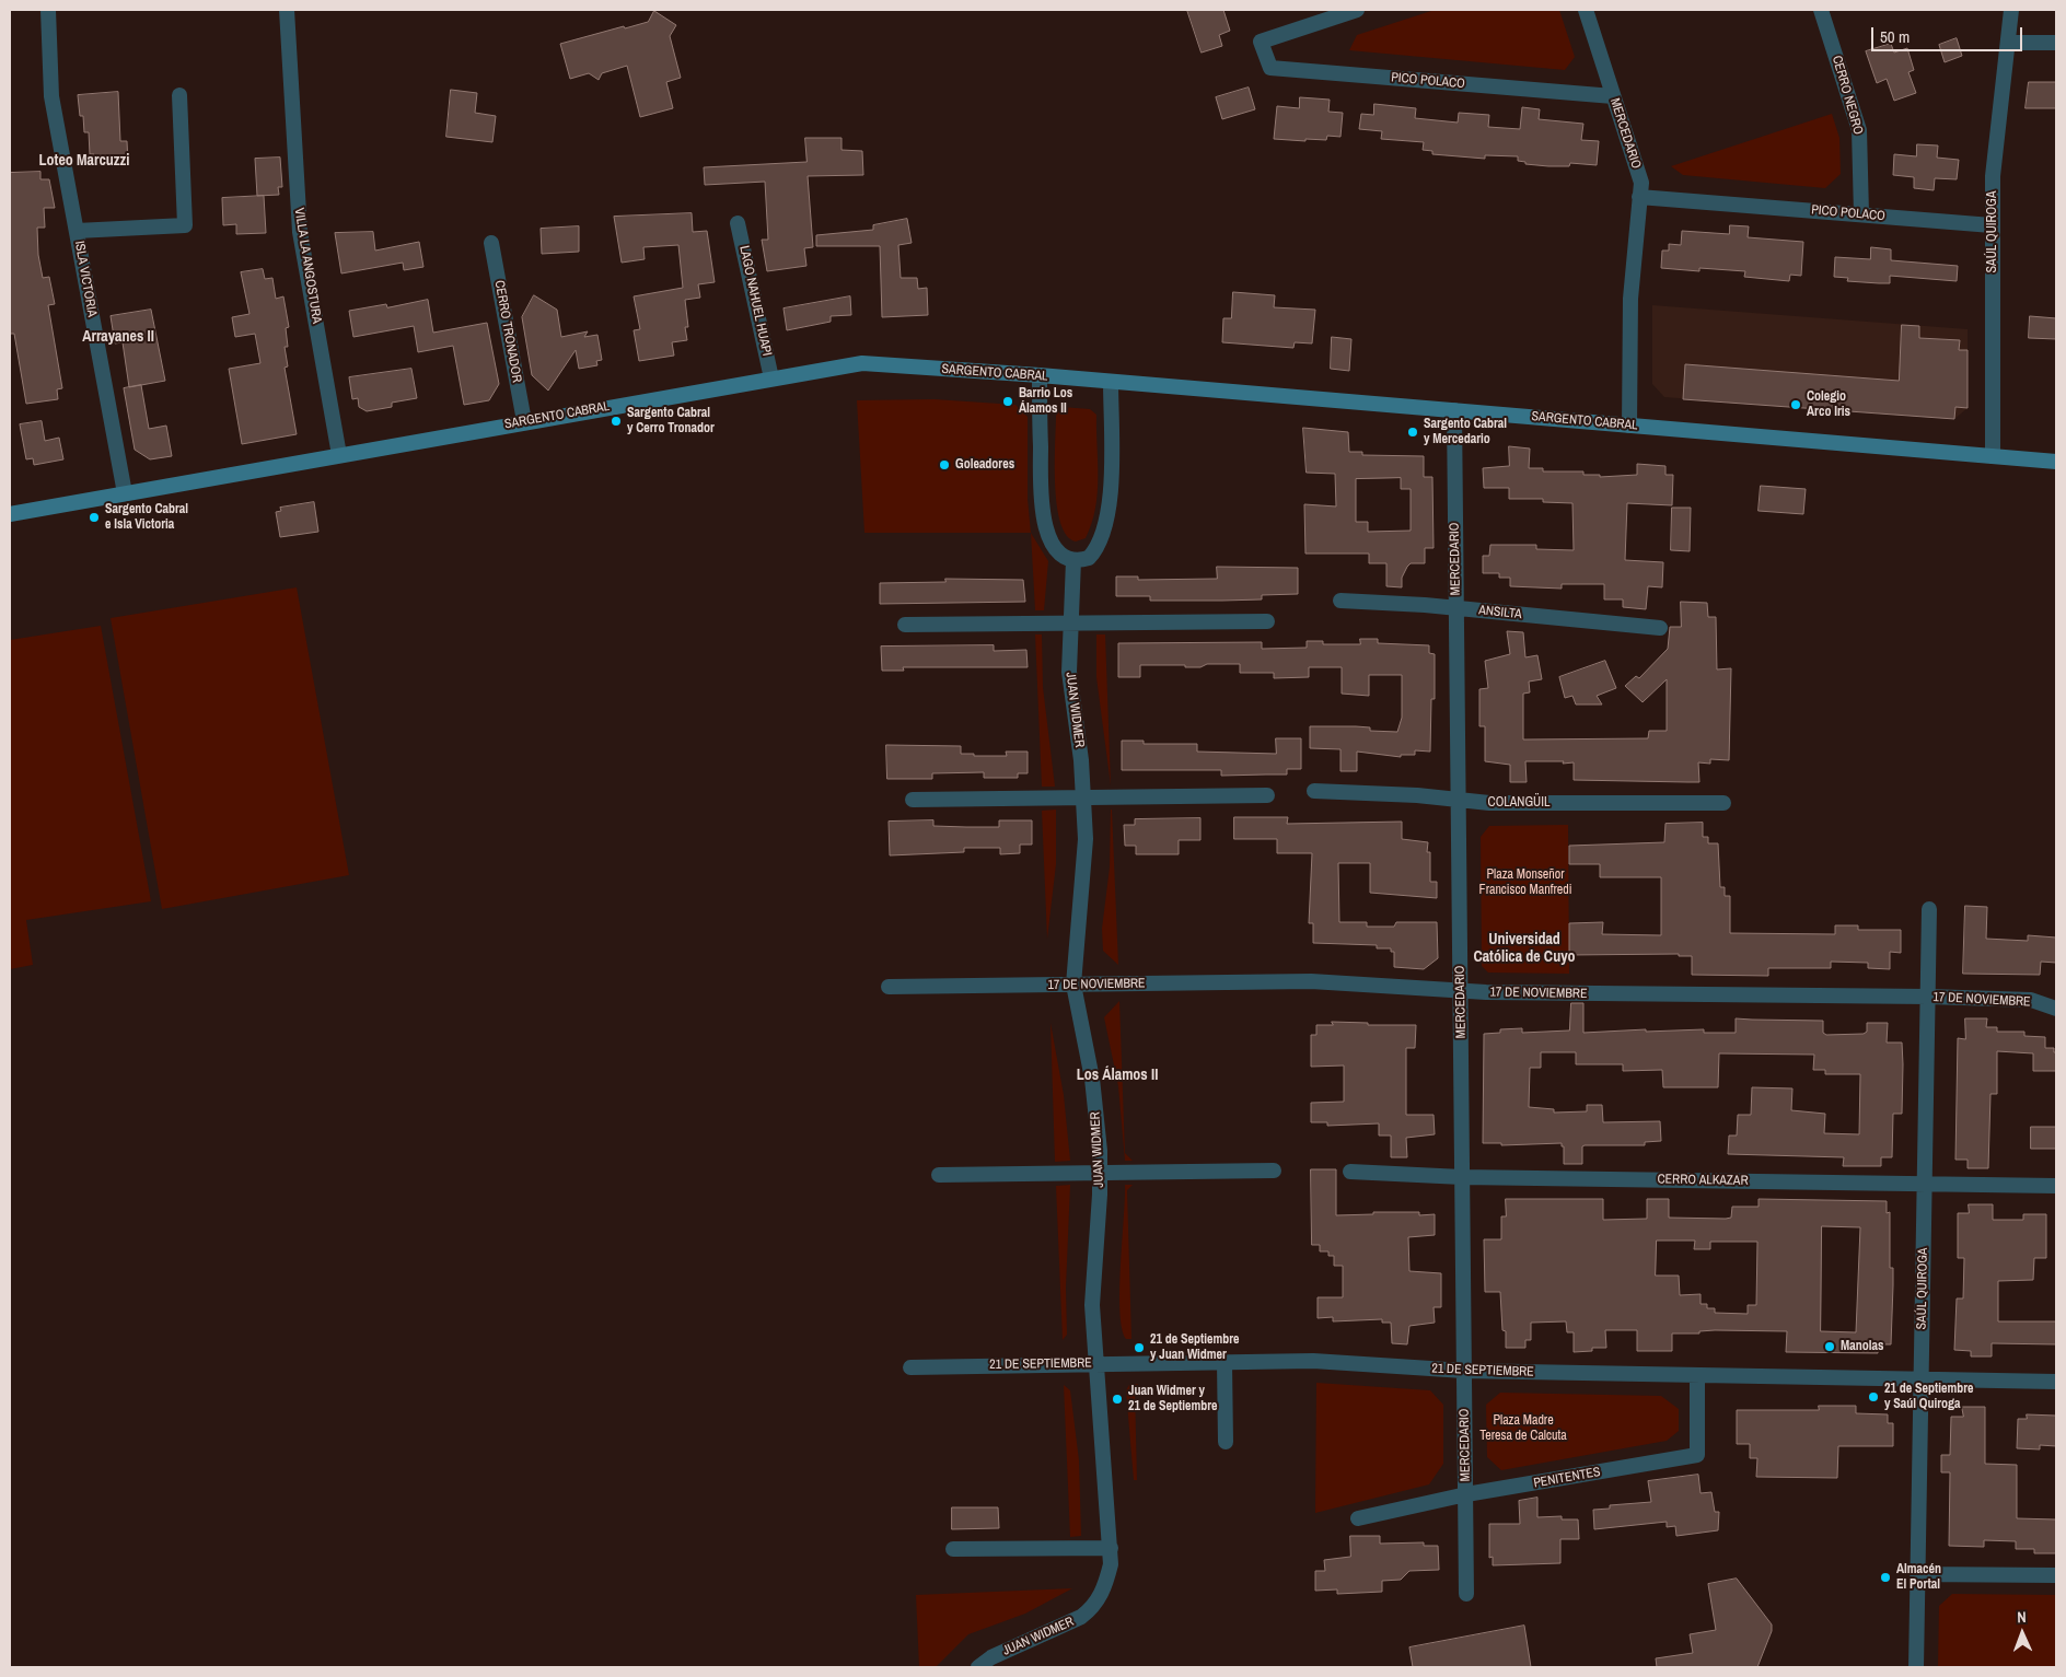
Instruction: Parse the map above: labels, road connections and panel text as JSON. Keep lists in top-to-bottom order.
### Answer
{
  "streets": {
    "main road": ["SARGENTO CABRAL"],
    "street": [
      "PICO POLACO",
      "CERRO NEGRO",
      "MERCEDARIO",
      "SAÚL QUIROGA",
      "VILLA LA ANGOSTURA",
      "ISLA VICTORIA",
      "LAGO NAHUEL HUAPI",
      "CERRO TRONADOR",
      "ANSILTA",
      "JUAN WIDMER",
      "COLANGÜIL",
      "17 DE NOVIEMBRE",
      "CERRO ALKAZAR",
      "21 DE SEPTIEMBRE",
      "PENITENTES"
    ]
  },
  "crossings": [
    ["PICO POLACO", "CERRO NEGRO"],
    ["PICO POLACO", "MERCEDARIO"],
    ["PICO POLACO", "SAÚL QUIROGA"],
    ["MERCEDARIO", "SARGENTO CABRAL"],
    ["MERCEDARIO", "ANSILTA"],
    ["MERCEDARIO", "COLANGÜIL"],
    ["MERCEDARIO", "17 DE NOVIEMBRE"],
    ["MERCEDARIO", "CERRO ALKAZAR"],
    ["MERCEDARIO", "21 DE SEPTIEMBRE"],
    ["MERCEDARIO", "PENITENTES"],
    ["SAÚL QUIROGA", "SARGENTO CABRAL"],
    ["SAÚL QUIROGA", "17 DE NOVIEMBRE"],
    ["SAÚL QUIROGA", "CERRO ALKAZAR"],
    ["SAÚL QUIROGA", "21 DE SEPTIEMBRE"],
    ["VILLA LA ANGOSTURA", "SARGENTO CABRAL"],
    ["ISLA VICTORIA", "SARGENTO CABRAL"],
    ["LAGO NAHUEL HUAPI", "SARGENTO CABRAL"],
    ["CERRO TRONADOR", "SARGENTO CABRAL"],
    ["JUAN WIDMER", "17 DE NOVIEMBRE"],
    ["JUAN WIDMER", "21 DE SEPTIEMBRE"],
    ["21 DE SEPTIEMBRE", "PENITENTES"]
  ],
  "districts": [
    "Loteo Marcuzzi",
    "Arrayanes II",
    "Universidad Católica de Cuyo",
    "Los Álamos II"
  ],
  "parks": ["Plaza Monseñor Francisco Manfredi", "Plaza Madre Teresa de Calcuta"],
  "places": [
    "Barrio Los Álamos II",
    "Colegio Arco Iris",
    "Sargento Cabral y Cerro Tronador",
    "Sargento Cabral y Mercedario",
    "Goleadores",
    "Sargento Cabral e Isla Victoria",
    "Manolas",
    "21 de Septiembre y Juan Widmer",
    "21 de Septiembre y Saúl Quiroga",
    "Juan Widmer y 21 de Septiembre",
    "Almacén El Portal"
  ],
  "scale_bar": "50 m",
  "north": "top"
}
